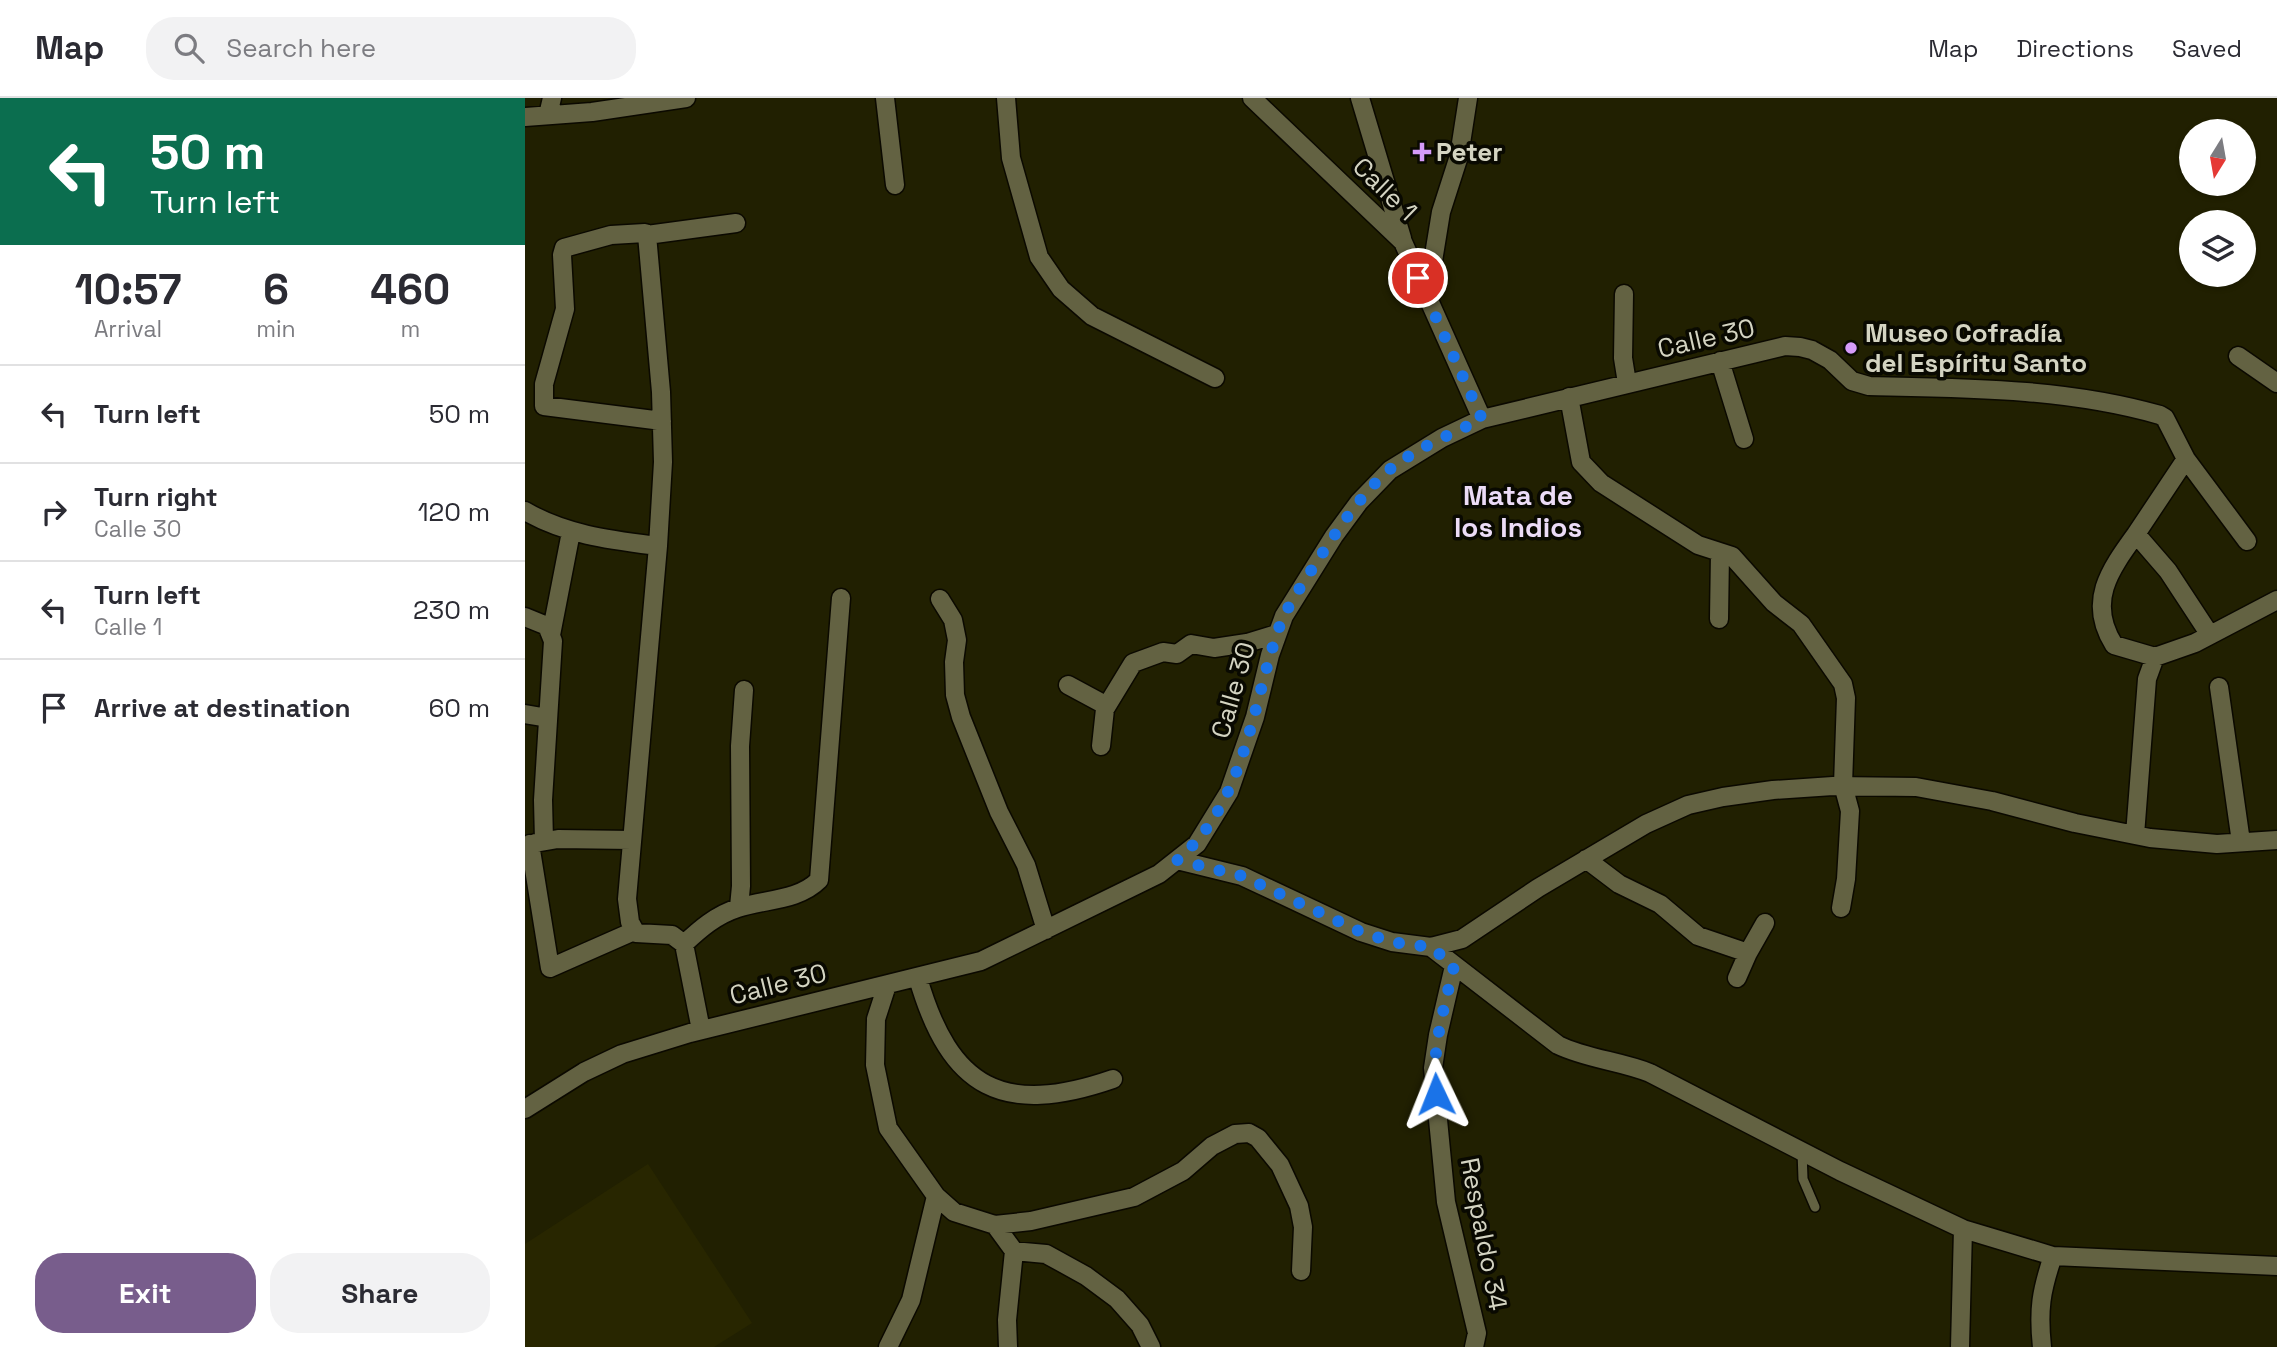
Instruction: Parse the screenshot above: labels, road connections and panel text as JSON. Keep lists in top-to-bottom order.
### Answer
{
  "streets": {
    "street": ["Calle 1", "Calle 30", "Respaldo 34"]
  },
  "crossings": [
    ["Calle 1", "Calle 30"]
  ],
  "districts": ["Mata de los Indios"],
  "places": {
    "health": ["Peter"],
    "other": ["Museo Cofradía del Espíritu Santo"]
  },
  "north": "bottom",
  "page": {
    "header": "Map",
    "search": "Search here",
    "nav": ["Map", "Directions", "Saved"],
    "turn": ["50 m", "Turn left"],
    "eta": [
      "10:57",
      "Arrival",
      "6",
      "min",
      "460",
      "m"
    ],
    "list": [
      {
        "name": "Turn left",
        "value": "50 m"
      },
      {
        "name": "Turn right",
        "note": "Calle 30",
        "value": "120 m"
      },
      {
        "name": "Turn left",
        "note": "Calle 1",
        "value": "230 m"
      },
      {
        "name": "Arrive at destination",
        "value": "60 m"
      }
    ],
    "buttons": ["Exit", "Share"]
  }
}
